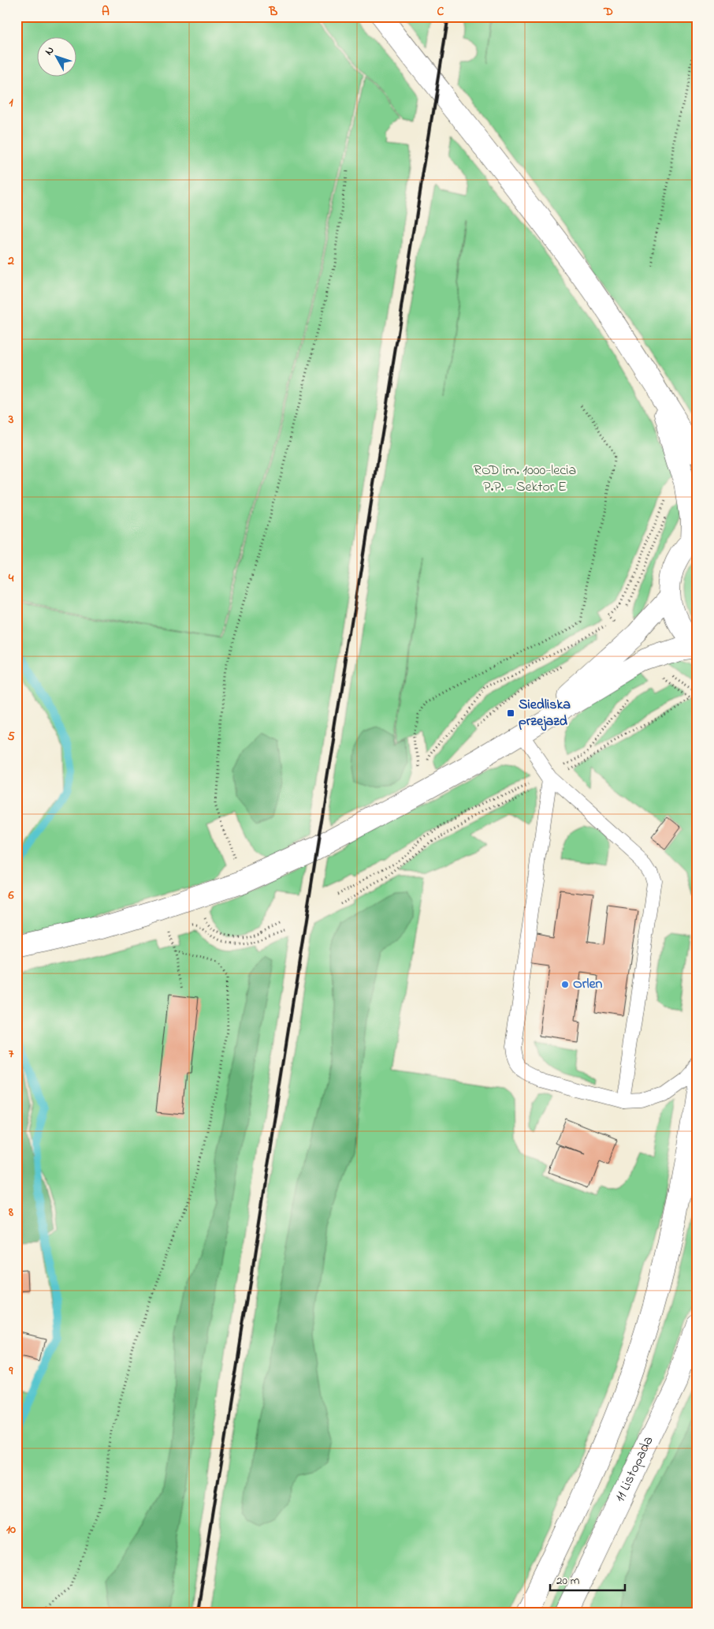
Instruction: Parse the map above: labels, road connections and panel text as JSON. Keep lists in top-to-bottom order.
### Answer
{
  "streets": {
    "main road": ["11 Listopada"]
  },
  "parks": ["ROD im. 1000-lecia P.P. - Sektor E"],
  "places": {
    "transit": ["Siedliska przejazd"],
    "other": ["Orlen"]
  },
  "scale_bar": "20 m",
  "north": "top left",
  "grid": {
    "columns": [
      "A",
      "B",
      "C",
      "D"
    ],
    "rows": [
      "1",
      "2",
      "3",
      "4",
      "5",
      "6",
      "7",
      "8",
      "9",
      "10"
    ]
  }
}
